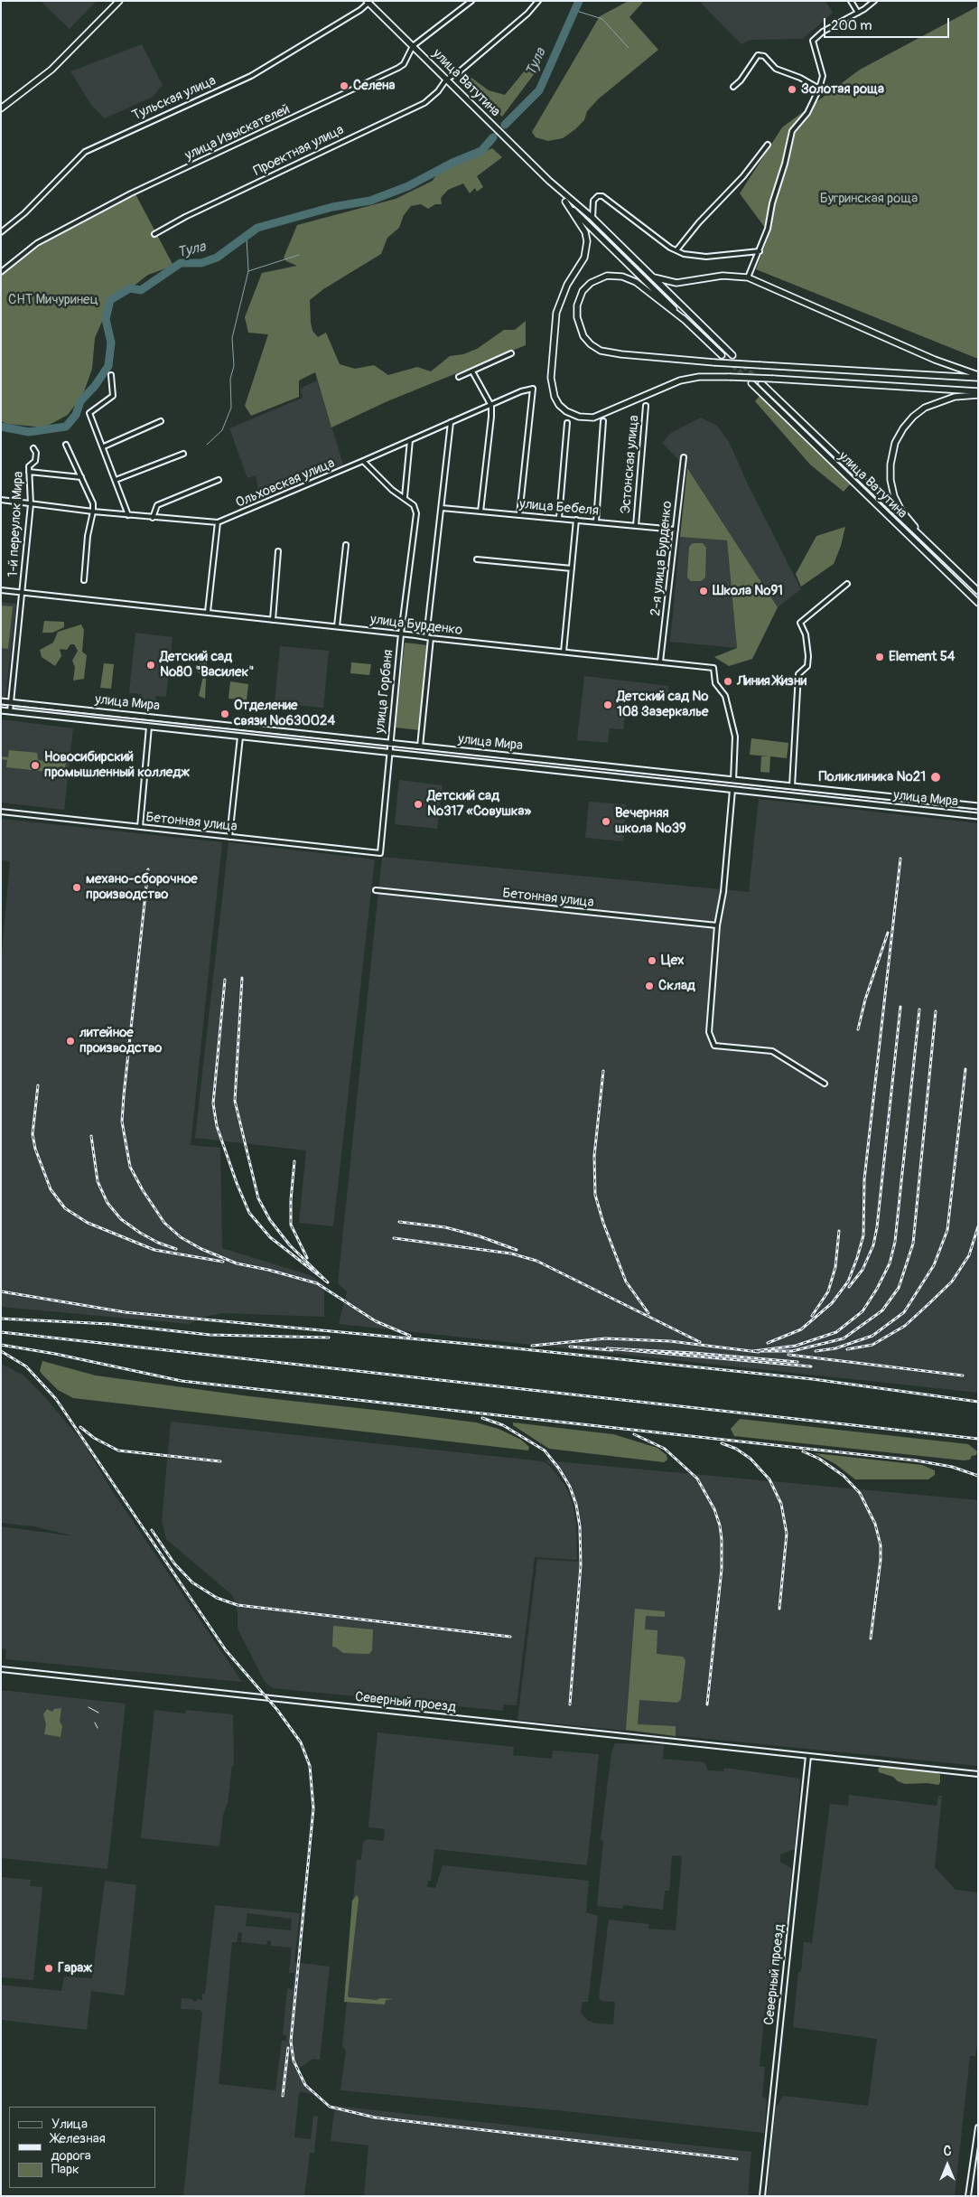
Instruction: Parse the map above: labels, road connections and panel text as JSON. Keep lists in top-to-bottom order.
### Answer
{
  "streets": {
    "main road": ["улица Ватутина"],
    "street": [
      "Тульская улица",
      "улица Изыскателей",
      "Проектная улица",
      "Эстонская улица",
      "Ольховская улица",
      "улица Бебеля",
      "1-й переулок Мира",
      "2-я улица Бурденко",
      "улица Бурденко",
      "улица Горбаня",
      "улица Мира",
      "Бетонная улица",
      "Северный проезд"
    ]
  },
  "crossings": [
    ["улица Ватутина", "Тульская улица"],
    ["улица Ватутина", "улица Изыскателей"],
    ["улица Ватутина", "Проектная улица"],
    ["Эстонская улица", "улица Бебеля"],
    ["Ольховская улица", "улица Бебеля"],
    ["Ольховская улица", "1-й переулок Мира"],
    ["улица Бебеля", "2-я улица Бурденко"],
    ["1-й переулок Мира", "улица Бурденко"],
    ["1-й переулок Мира", "улица Мира"],
    ["2-я улица Бурденко", "улица Бурденко"],
    ["улица Бурденко", "улица Горбаня"],
    ["улица Бурденко", "улица Мира"],
    ["улица Горбаня", "улица Мира"],
    ["улица Горбаня", "Бетонная улица"]
  ],
  "water": ["Тула"],
  "parks": ["Бугринская роща", "СНТ Мичуринец"],
  "places": [
    "Селена",
    "Золотая роща",
    "Школа №91",
    "Element 54",
    "Детский сад №80 \"Василек\"",
    "Линия Жизни",
    "Детский сад № 108 Зазеркалье",
    "Отделение связи №630024",
    "Новосибирский промышленный колледж",
    "Поликлиника №21",
    "Детский сад №317 «Совушка»",
    "Вечерняя школа №39",
    "механо-сборочное производство",
    "Цех",
    "Склад",
    "литейное производство",
    "Гараж"
  ],
  "legend": ["Улица", "Железная дорога", "Парк"],
  "scale_bar": "200 m",
  "north": "top"
}
